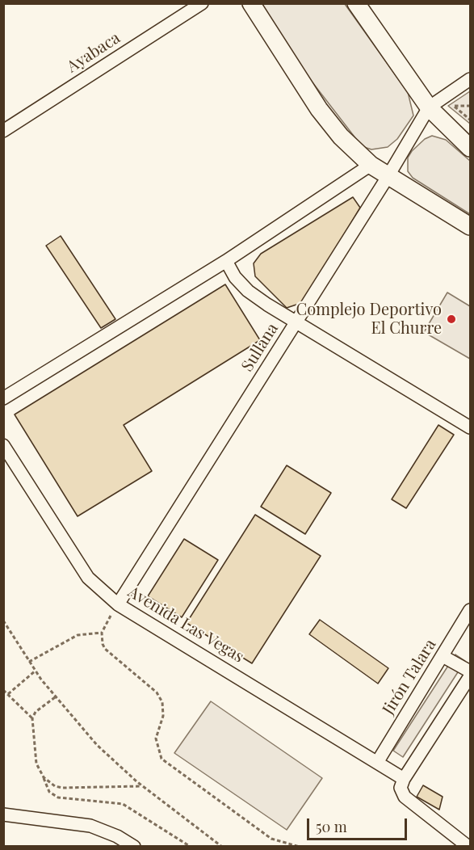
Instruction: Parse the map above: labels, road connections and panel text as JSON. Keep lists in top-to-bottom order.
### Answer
{
  "streets": {
    "street": [
      "Ayabaca",
      "Sullana",
      "Avenida Las Vegas",
      "Jirón Talara"
    ]
  },
  "crossings": [
    ["Sullana", "Avenida Las Vegas"],
    ["Avenida Las Vegas", "Jirón Talara"]
  ],
  "places": ["Complejo Deportivo El Churre"],
  "scale_bar": "50 m"
}
